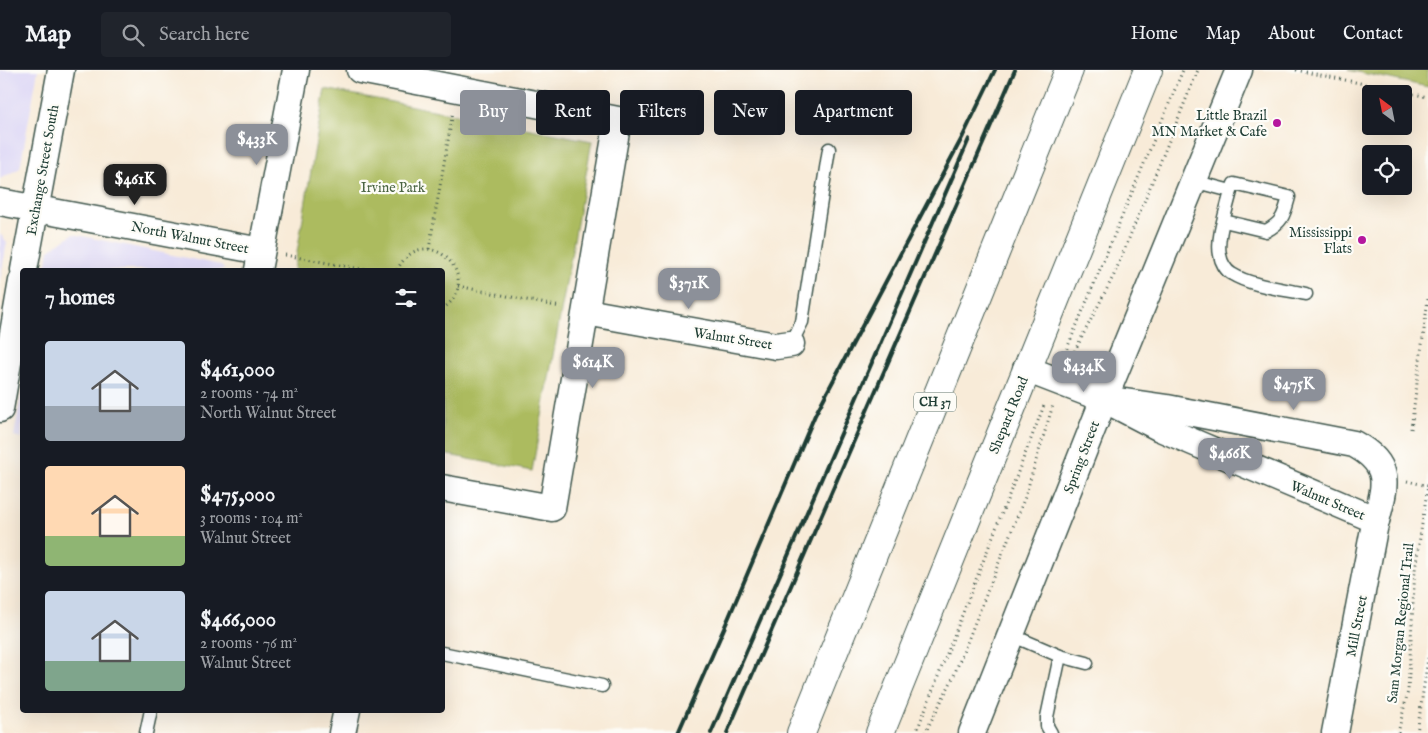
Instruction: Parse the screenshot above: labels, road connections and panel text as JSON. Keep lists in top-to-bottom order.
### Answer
{
  "streets": {
    "highway": ["CH 37", "Shepard Road"],
    "street": [
      "Exchange Street South",
      "North Walnut Street",
      "Walnut Street",
      "Spring Street",
      "Mill Street"
    ],
    "path": ["Sam Morgan Regional Trail"]
  },
  "crossings": [
    ["Exchange Street South", "North Walnut Street"],
    ["Walnut Street", "Shepard Road"],
    ["Walnut Street", "Spring Street"],
    ["Walnut Street", "Mill Street"]
  ],
  "parks": ["Irvine Park"],
  "places": ["Little Brazil MN Market & Cafe", "Mississippi Flats"],
  "north": "top left",
  "page": {
    "header": "Map",
    "search": "Search here",
    "nav": [
      "Home",
      "Map",
      "About",
      "Contact"
    ],
    "chip": [
      "Buy",
      "Rent",
      "Filters",
      "New",
      "Apartment"
    ],
    "price": [
      "$433K",
      "$461K",
      "$371K",
      "$614K",
      "$434K",
      "$475K",
      "$466K"
    ],
    "heading": "7 homes",
    "list": [
      {
        "name": "$461,000",
        "note": "2 rooms · 74 m² · North Walnut Street"
      },
      {
        "name": "$475,000",
        "note": "3 rooms · 104 m² · Walnut Street"
      },
      {
        "name": "$466,000",
        "note": "2 rooms · 76 m² · Walnut Street"
      }
    ]
  }
}
